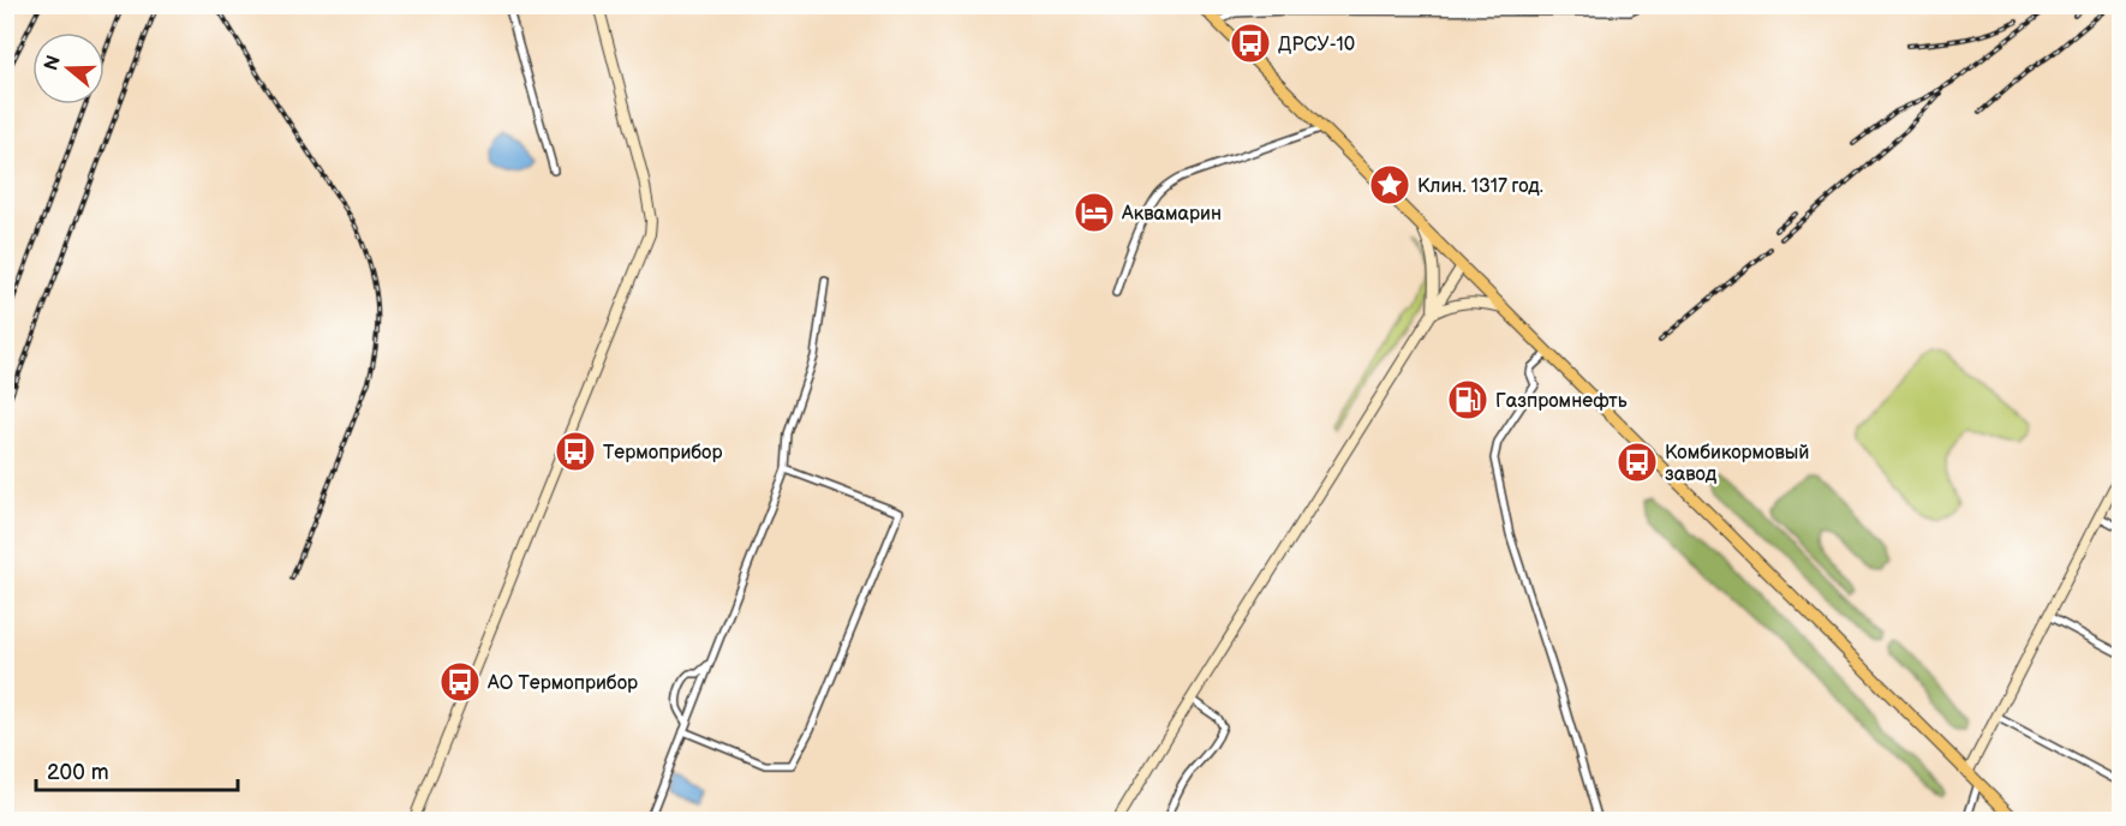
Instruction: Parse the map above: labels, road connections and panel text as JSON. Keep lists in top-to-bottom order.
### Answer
{
  "places": {
    "bus stop": [
      "ДРСУ-10",
      "Термоприбор",
      "Комбикормовый завод",
      "АО Термоприбор"
    ],
    "place": ["Клин. 1317 год."],
    "hotel": ["Аквамарин"],
    "fuel station": ["Газпромнефть"]
  },
  "scale_bar": "200 m",
  "north": "left"
}
